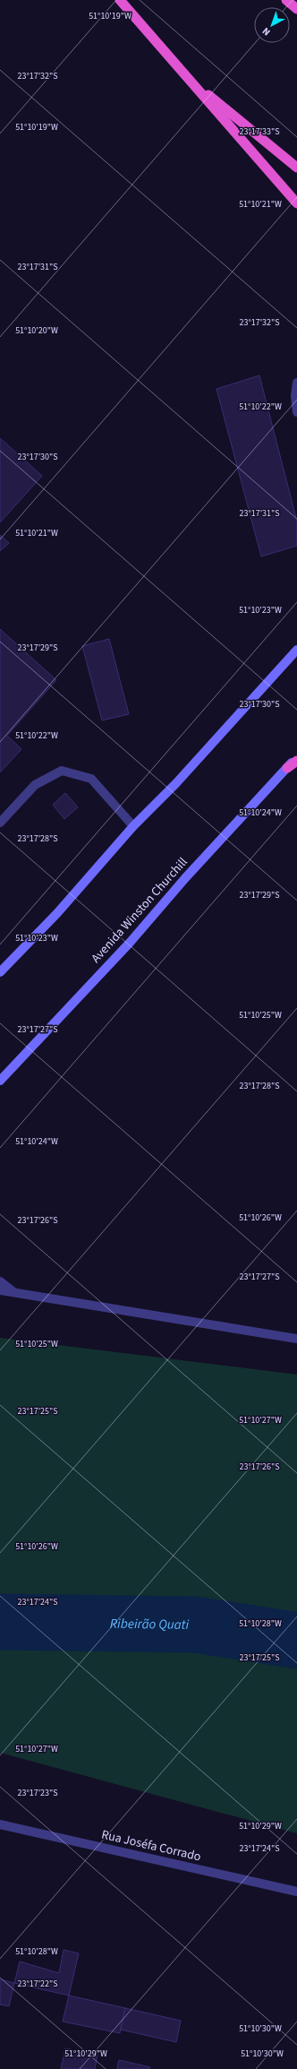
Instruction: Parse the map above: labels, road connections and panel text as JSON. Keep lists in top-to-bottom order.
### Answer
{
  "streets": {
    "main road": ["Avenida Winston Churchill"],
    "street": ["Rua Joséfa Corrado"]
  },
  "water": ["Ribeirão Quati"],
  "north": "bottom left",
  "coordinates": [
    "51°10'19\"W",
    "23°17'32\"S",
    "23°17'33\"S",
    "51°10'21\"W",
    "23°17'31\"S",
    "51°10'20\"W",
    "51°10'22\"W",
    "23°17'30\"S",
    "51°10'23\"W",
    "23°17'29\"S",
    "51°10'24\"W",
    "23°17'28\"S",
    "51°10'25\"W",
    "23°17'27\"S",
    "51°10'26\"W",
    "23°17'26\"S",
    "23°17'25\"S",
    "51°10'27\"W",
    "23°17'24\"S",
    "51°10'28\"W",
    "23°17'23\"S",
    "51°10'29\"W",
    "23°17'22\"S",
    "51°10'30\"W"
  ]
}
